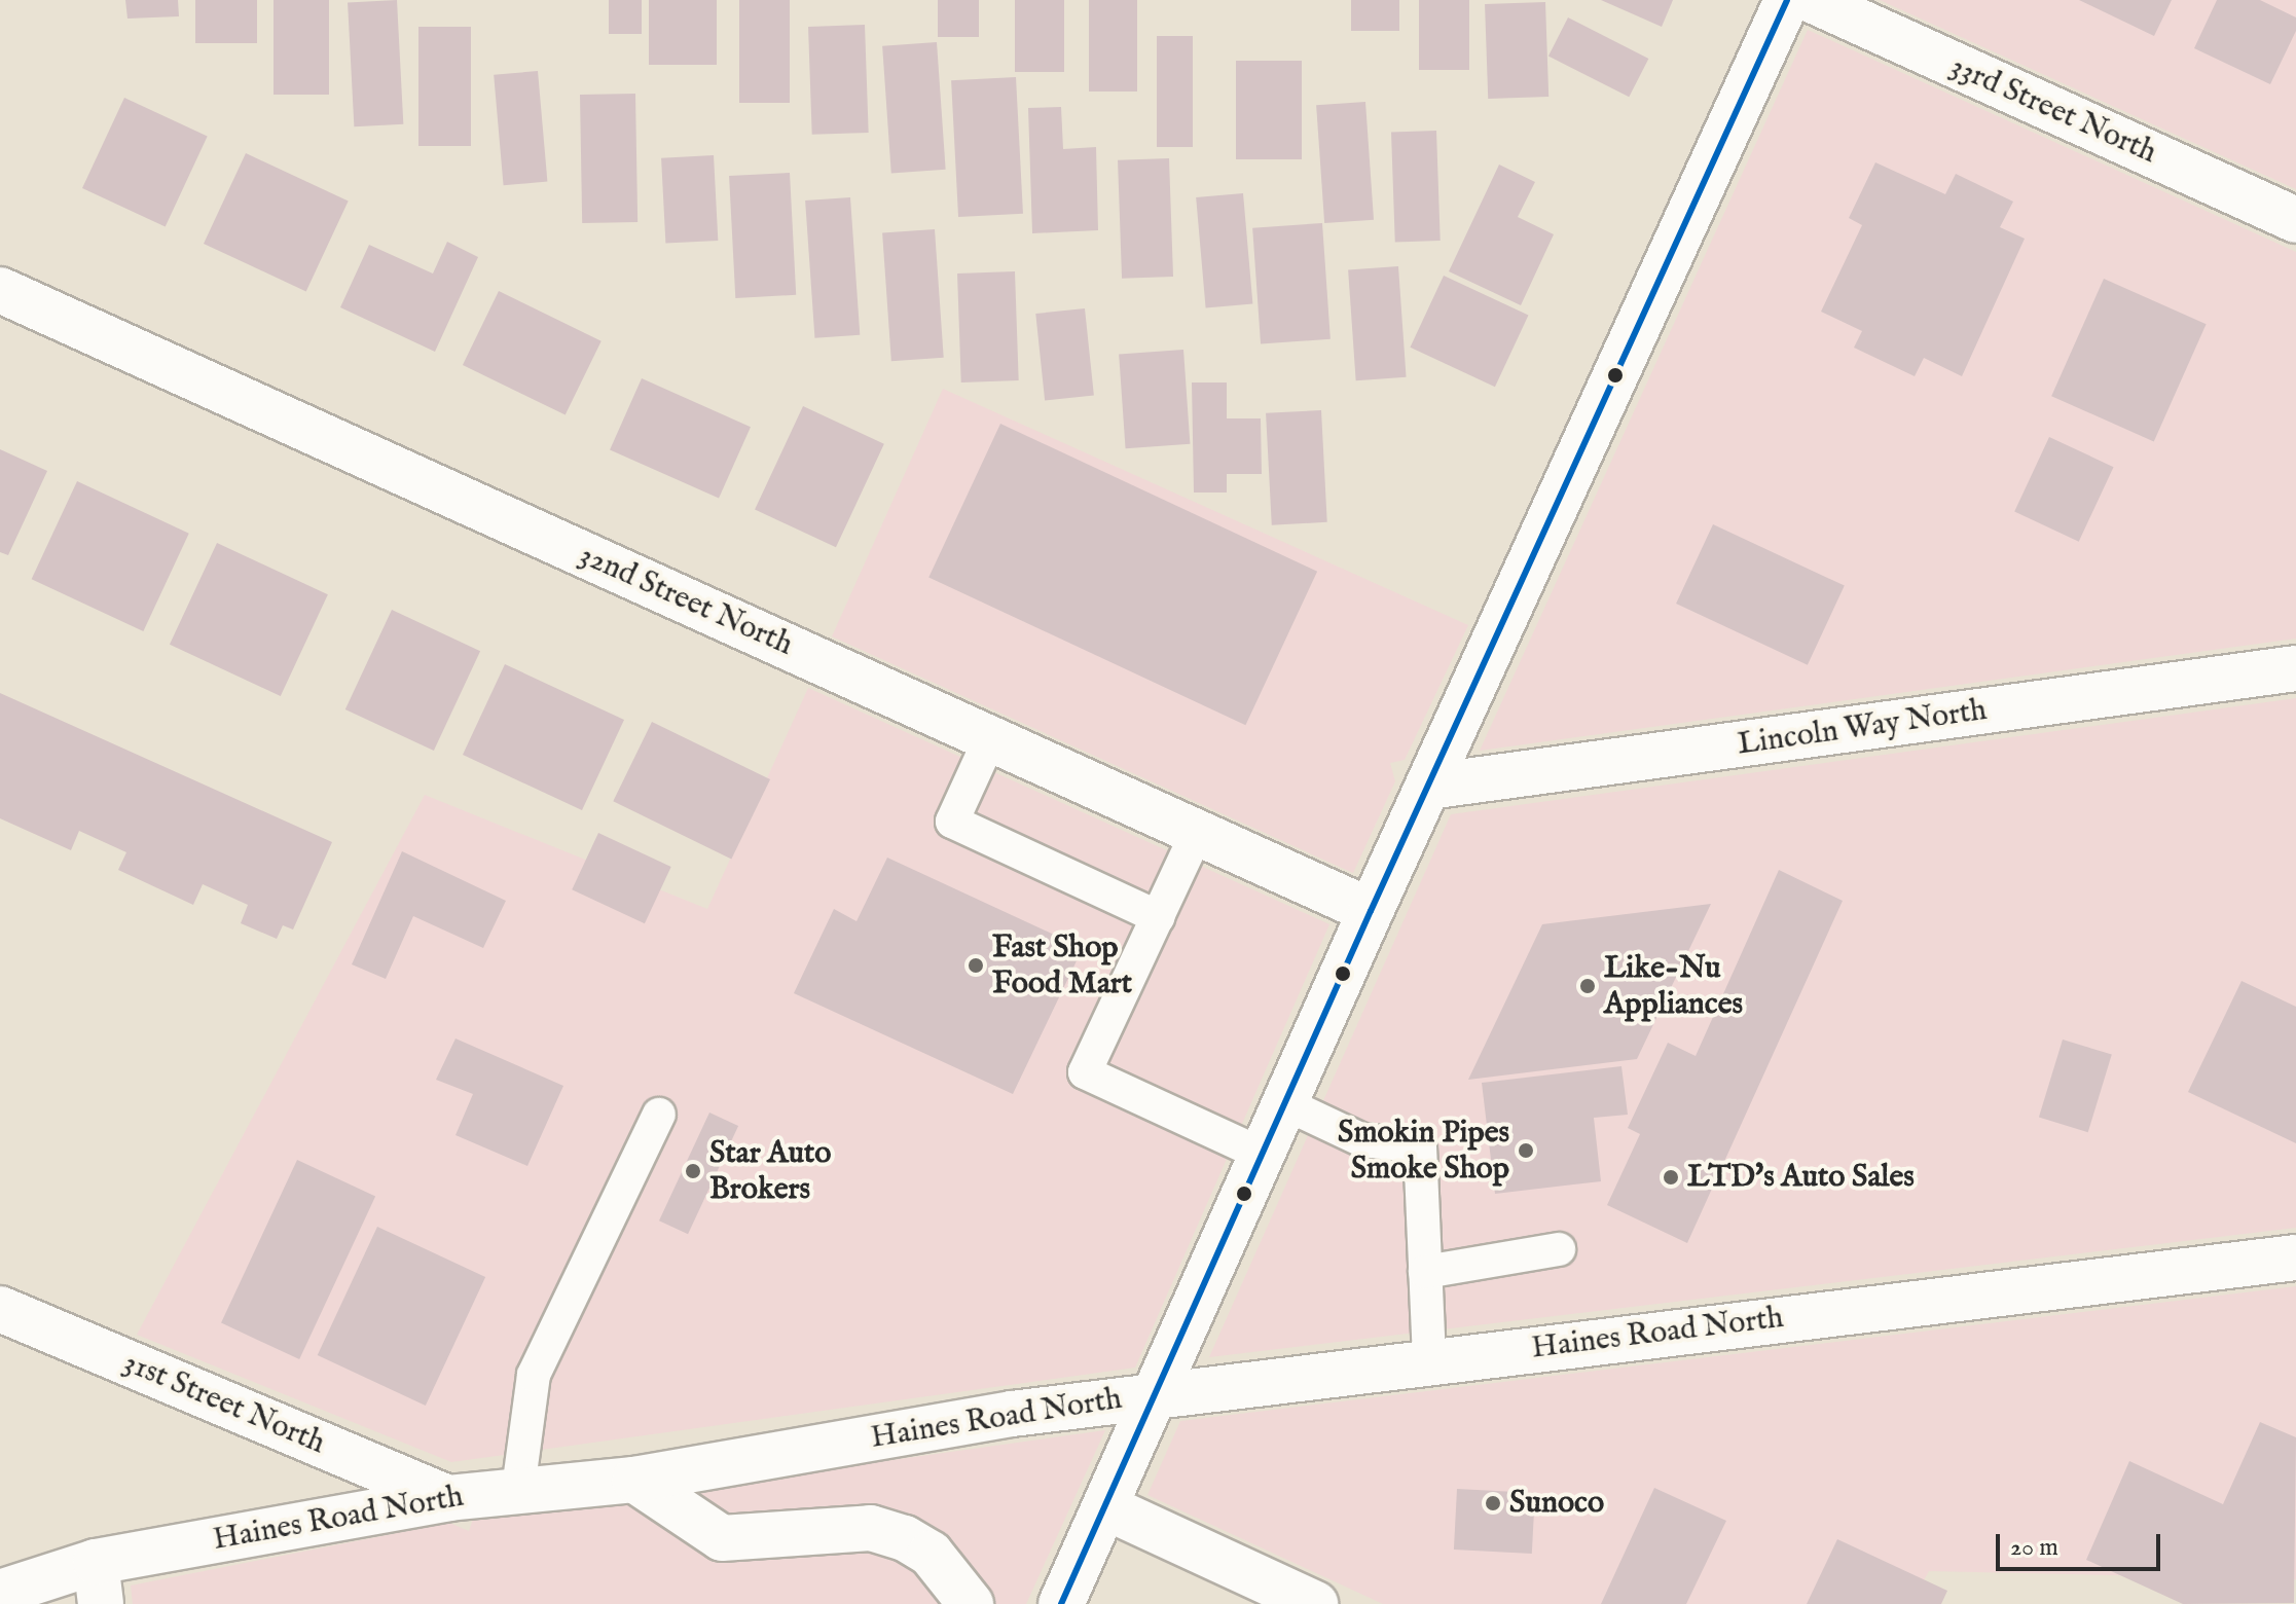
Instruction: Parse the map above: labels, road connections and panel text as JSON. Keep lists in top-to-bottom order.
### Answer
{
  "streets": {
    "street": [
      "33rd Street North",
      "32nd Street North",
      "Lincoln Way North",
      "Haines Road North",
      "31st Street North"
    ]
  },
  "crossings": [
    ["Haines Road North", "31st Street North"]
  ],
  "places": [
    "Fast Shop Food Mart",
    "Like-Nu Appliances",
    "Smokin Pipes Smoke Shop",
    "Star Auto Brokers",
    "LTD's Auto Sales",
    "Sunoco"
  ],
  "scale_bar": "20 m"
}
